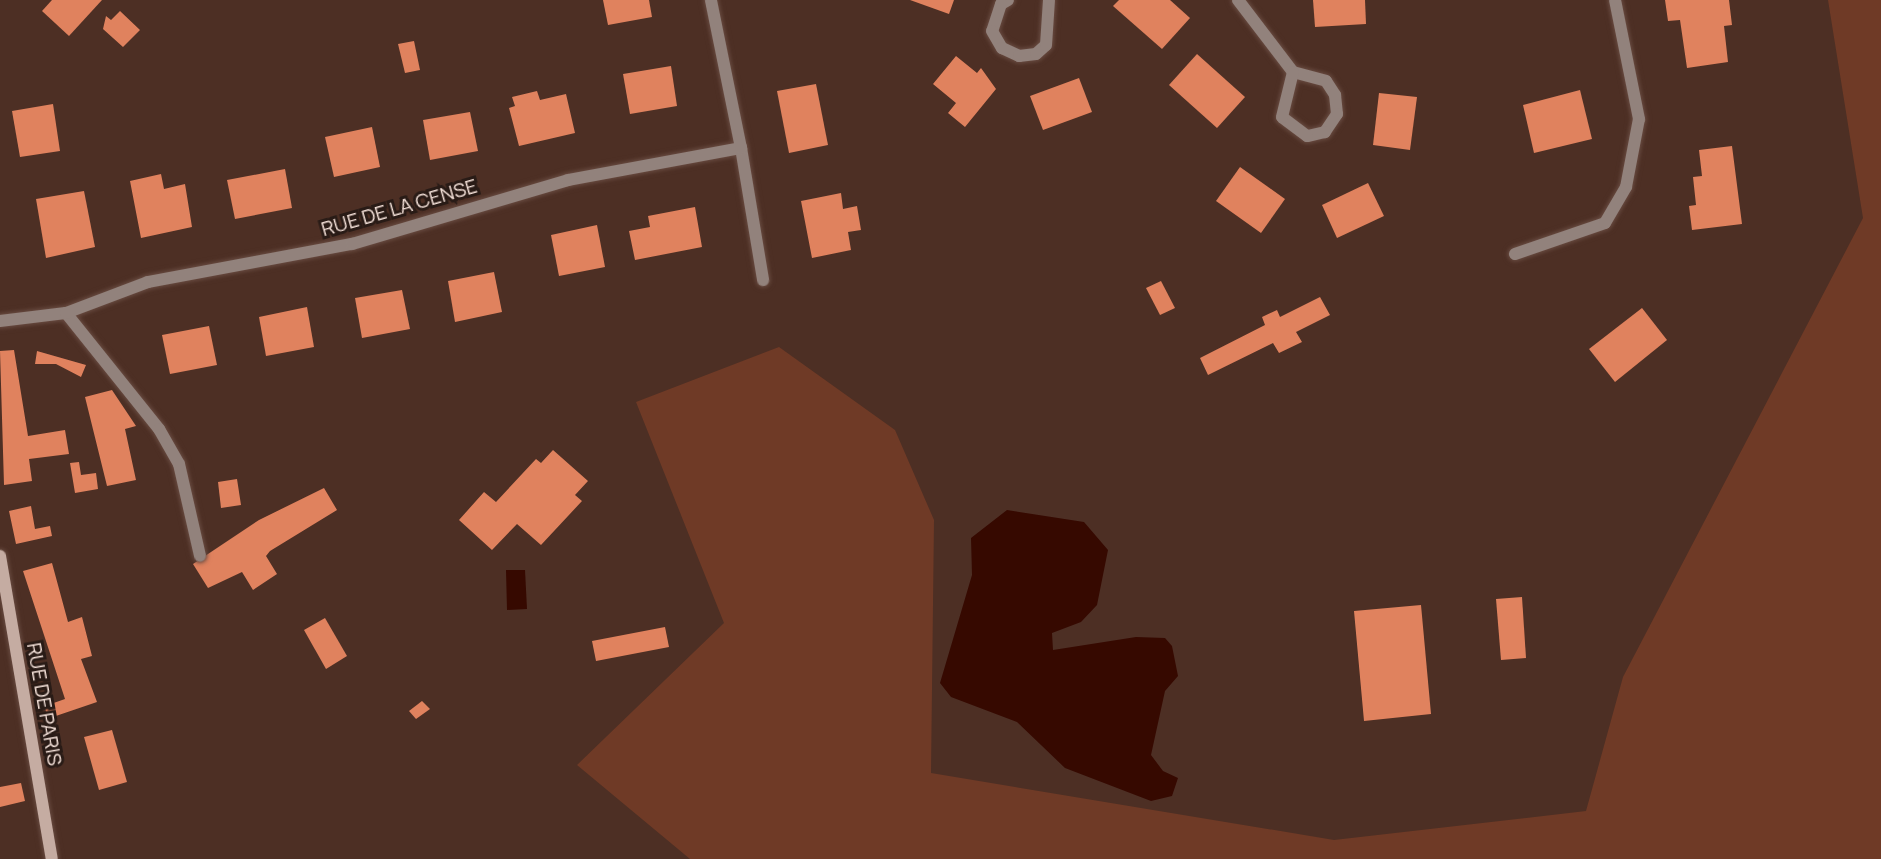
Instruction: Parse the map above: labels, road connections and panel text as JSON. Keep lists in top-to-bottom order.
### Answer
{
  "streets": {
    "street": ["RUE DE LA CENSE", "RUE DE PARIS"]
  }
}
